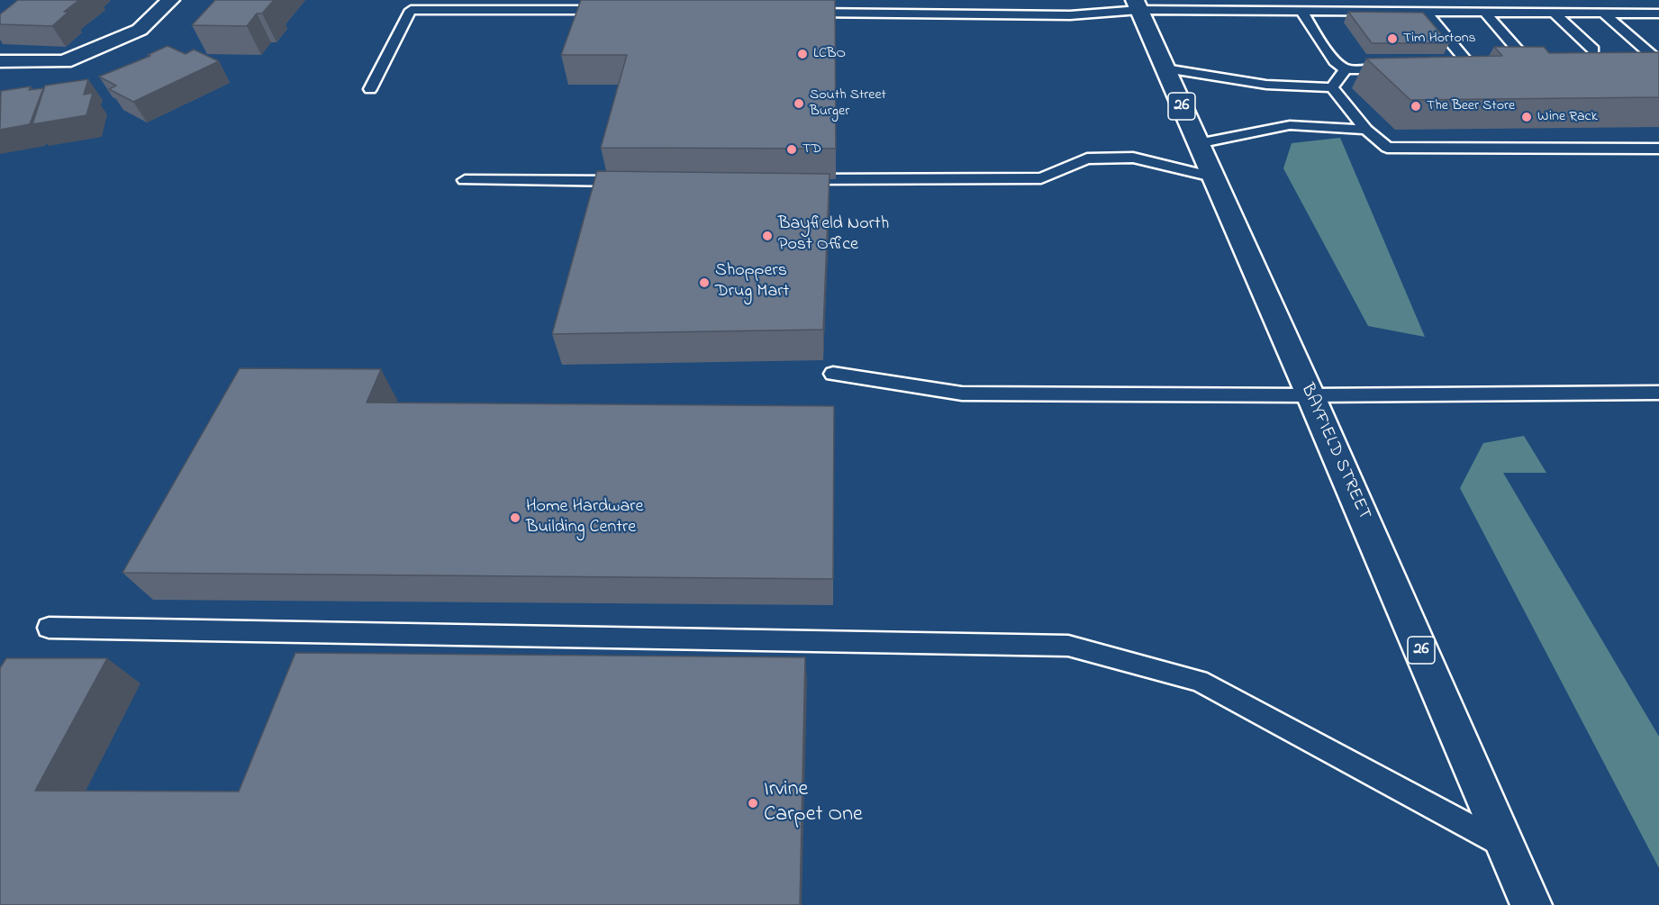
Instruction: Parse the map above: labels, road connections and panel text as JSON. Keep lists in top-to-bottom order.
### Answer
{
  "streets": {
    "main road": ["26", "BAYFIELD STREET"]
  },
  "places": [
    "Tim Hortons",
    "LCBO",
    "South Street Burger",
    "The Beer Store",
    "Wine Rack",
    "TD",
    "Bayfield North Post Office",
    "Shoppers Drug Mart",
    "Home Hardware Building Centre",
    "Irvine Carpet One"
  ]
}
